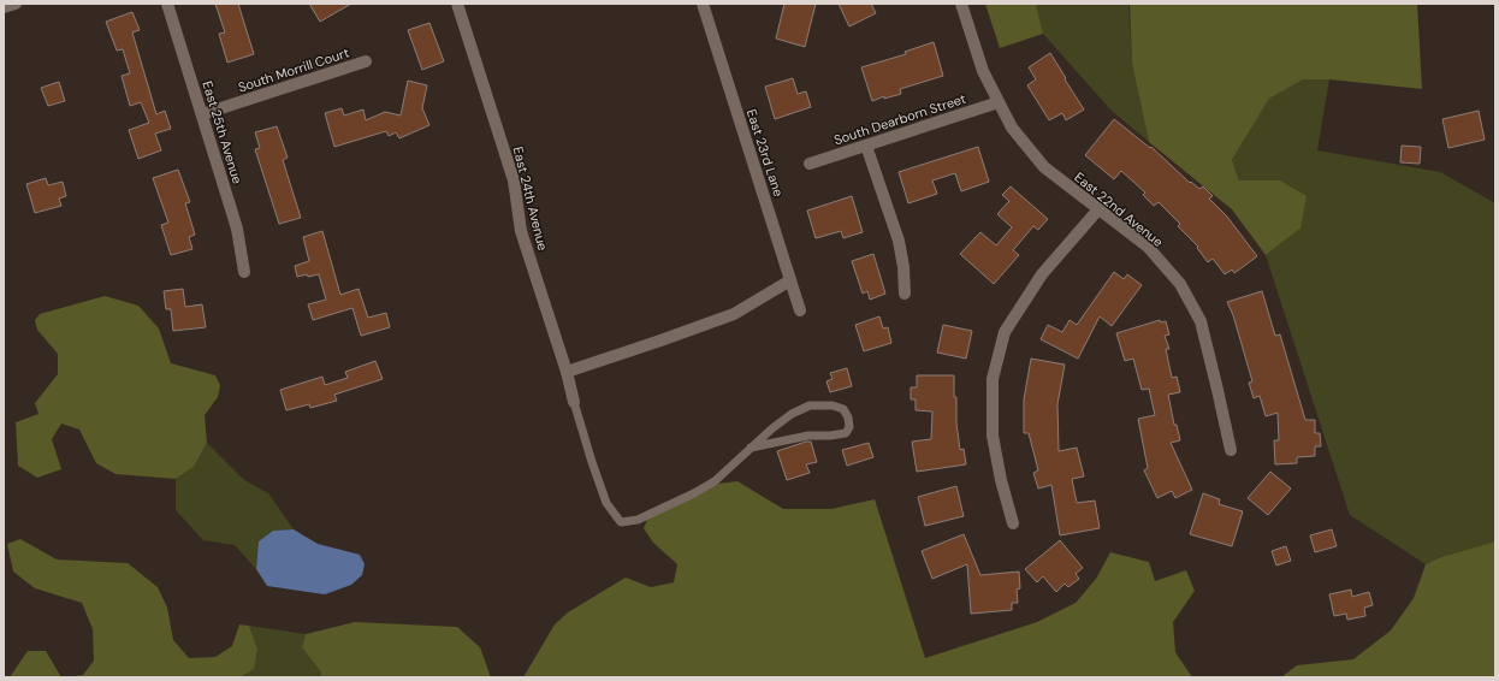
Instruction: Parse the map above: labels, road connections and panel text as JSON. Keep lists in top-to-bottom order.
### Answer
{
  "streets": {
    "street": [
      "South Morrill Court",
      "South Dearborn Street",
      "East 25th Avenue",
      "East 23rd Lane",
      "East 24th Avenue",
      "East 22nd Avenue"
    ]
  },
  "crossings": [
    ["South Morrill Court", "East 25th Avenue"],
    ["South Dearborn Street", "East 22nd Avenue"]
  ]
}
